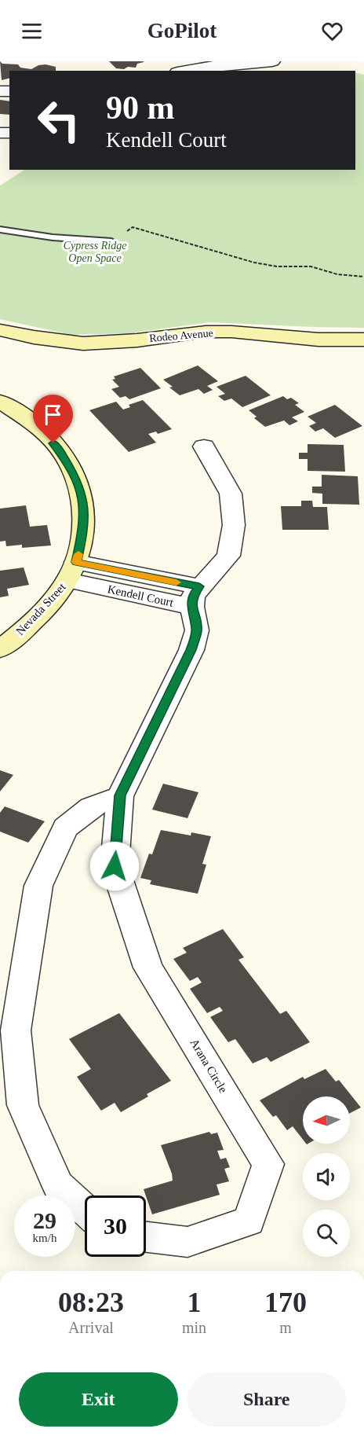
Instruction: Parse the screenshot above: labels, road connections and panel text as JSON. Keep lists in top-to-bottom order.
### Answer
{
  "streets": {
    "street": [
      "Rodeo Avenue",
      "Kendell Court",
      "Nevada Street",
      "Arana Circle"
    ]
  },
  "crossings": [
    ["Kendell Court", "Nevada Street"],
    ["Kendell Court", "Arana Circle"]
  ],
  "parks": ["Cypress Ridge Open Space"],
  "north": "left",
  "page": {
    "header": "GoPilot",
    "turn": ["90 m", "Kendell Court"],
    "speed": "29 km/h",
    "limit": "30",
    "eta": [
      "08:23",
      "Arrival",
      "1",
      "min",
      "170",
      "m"
    ],
    "buttons": ["Exit", "Share"]
  }
}
